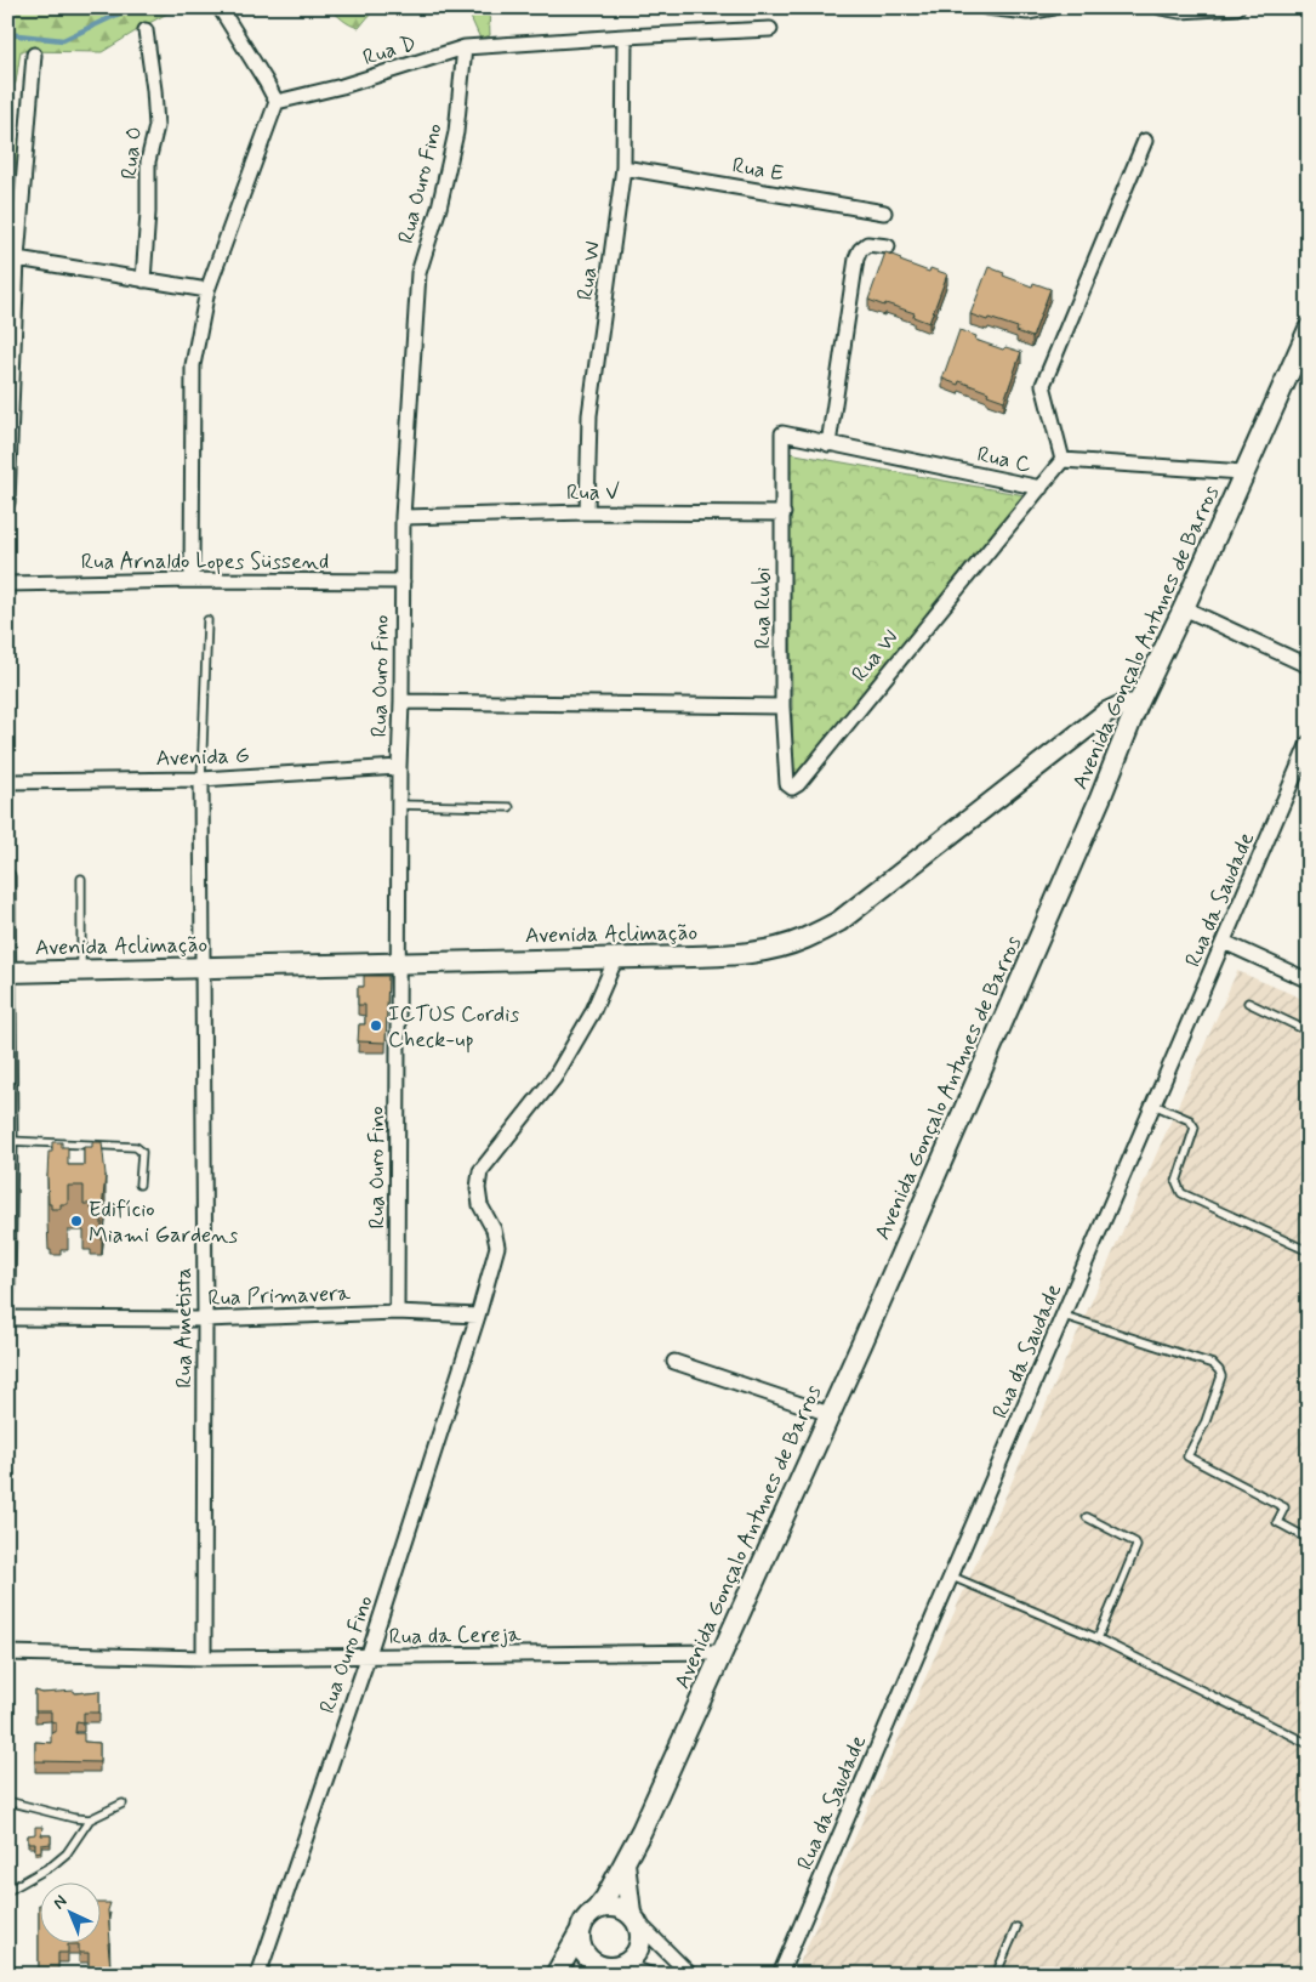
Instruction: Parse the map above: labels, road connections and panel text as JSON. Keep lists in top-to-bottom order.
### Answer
{
  "streets": {
    "main road": ["Avenida Gonçalo Antunes de Barros", "Avenida Aclimação"],
    "street": [
      "Rua D",
      "Rua O",
      "Rua E",
      "Rua Ouro Fino",
      "Rua W",
      "Rua C",
      "Rua V",
      "Rua Arnaldo Lopes Süssend",
      "Rua Rubi",
      "Avenida G",
      "Rua da Saudade",
      "Rua Primavera",
      "Rua Ametista",
      "Rua da Cereja"
    ]
  },
  "crossings": [
    ["Rua D", "Rua Ouro Fino"],
    ["Rua D", "Rua W"],
    ["Rua E", "Rua W"],
    ["Rua Ouro Fino", "Rua V"],
    ["Rua Ouro Fino", "Rua Arnaldo Lopes Süssend"],
    ["Rua Ouro Fino", "Avenida G"],
    ["Rua Ouro Fino", "Avenida Aclimação"],
    ["Rua Ouro Fino", "Rua Primavera"],
    ["Rua Ouro Fino", "Rua da Cereja"],
    ["Rua W", "Rua C"],
    ["Rua W", "Rua V"],
    ["Rua W", "Rua Rubi"],
    ["Rua C", "Rua Rubi"],
    ["Rua C", "Avenida Gonçalo Antunes de Barros"],
    ["Rua V", "Rua Rubi"],
    ["Avenida Gonçalo Antunes de Barros", "Avenida Aclimação"],
    ["Avenida Gonçalo Antunes de Barros", "Rua da Cereja"],
    ["Avenida G", "Rua Ametista"],
    ["Avenida Aclimação", "Rua Ametista"],
    ["Rua Primavera", "Rua Ametista"],
    ["Rua Ametista", "Rua da Cereja"]
  ],
  "places": ["ICTUS Cordis Check-up", "Edifício Miami Gardens"],
  "north": "top left"
}
